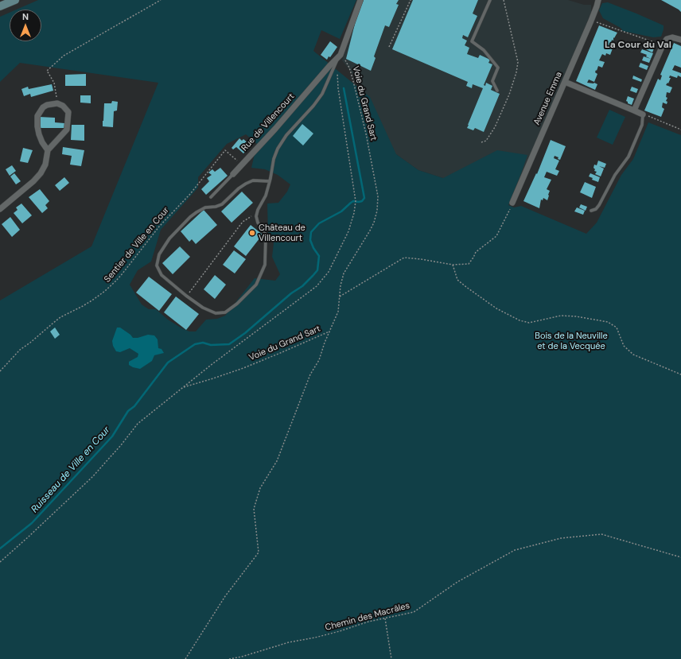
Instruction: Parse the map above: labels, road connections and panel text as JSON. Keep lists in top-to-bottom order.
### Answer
{
  "streets": {
    "street": ["Avenue Emma", "Rue de Villencourt"],
    "path": ["Voie du Grand Sart", "Sentier de Ville en Cour", "Chemin des Macrâles"]
  },
  "crossings": [
    ["Voie du Grand Sart", "Rue de Villencourt"],
    ["Rue de Villencourt", "Sentier de Ville en Cour"]
  ],
  "districts": ["La Cour du Val"],
  "water": ["Ruisseau de Ville en Cour"],
  "parks": ["Bois de la Neuville et de la Vecquée"],
  "places": ["Château de Villencourt"],
  "north": "top"
}
